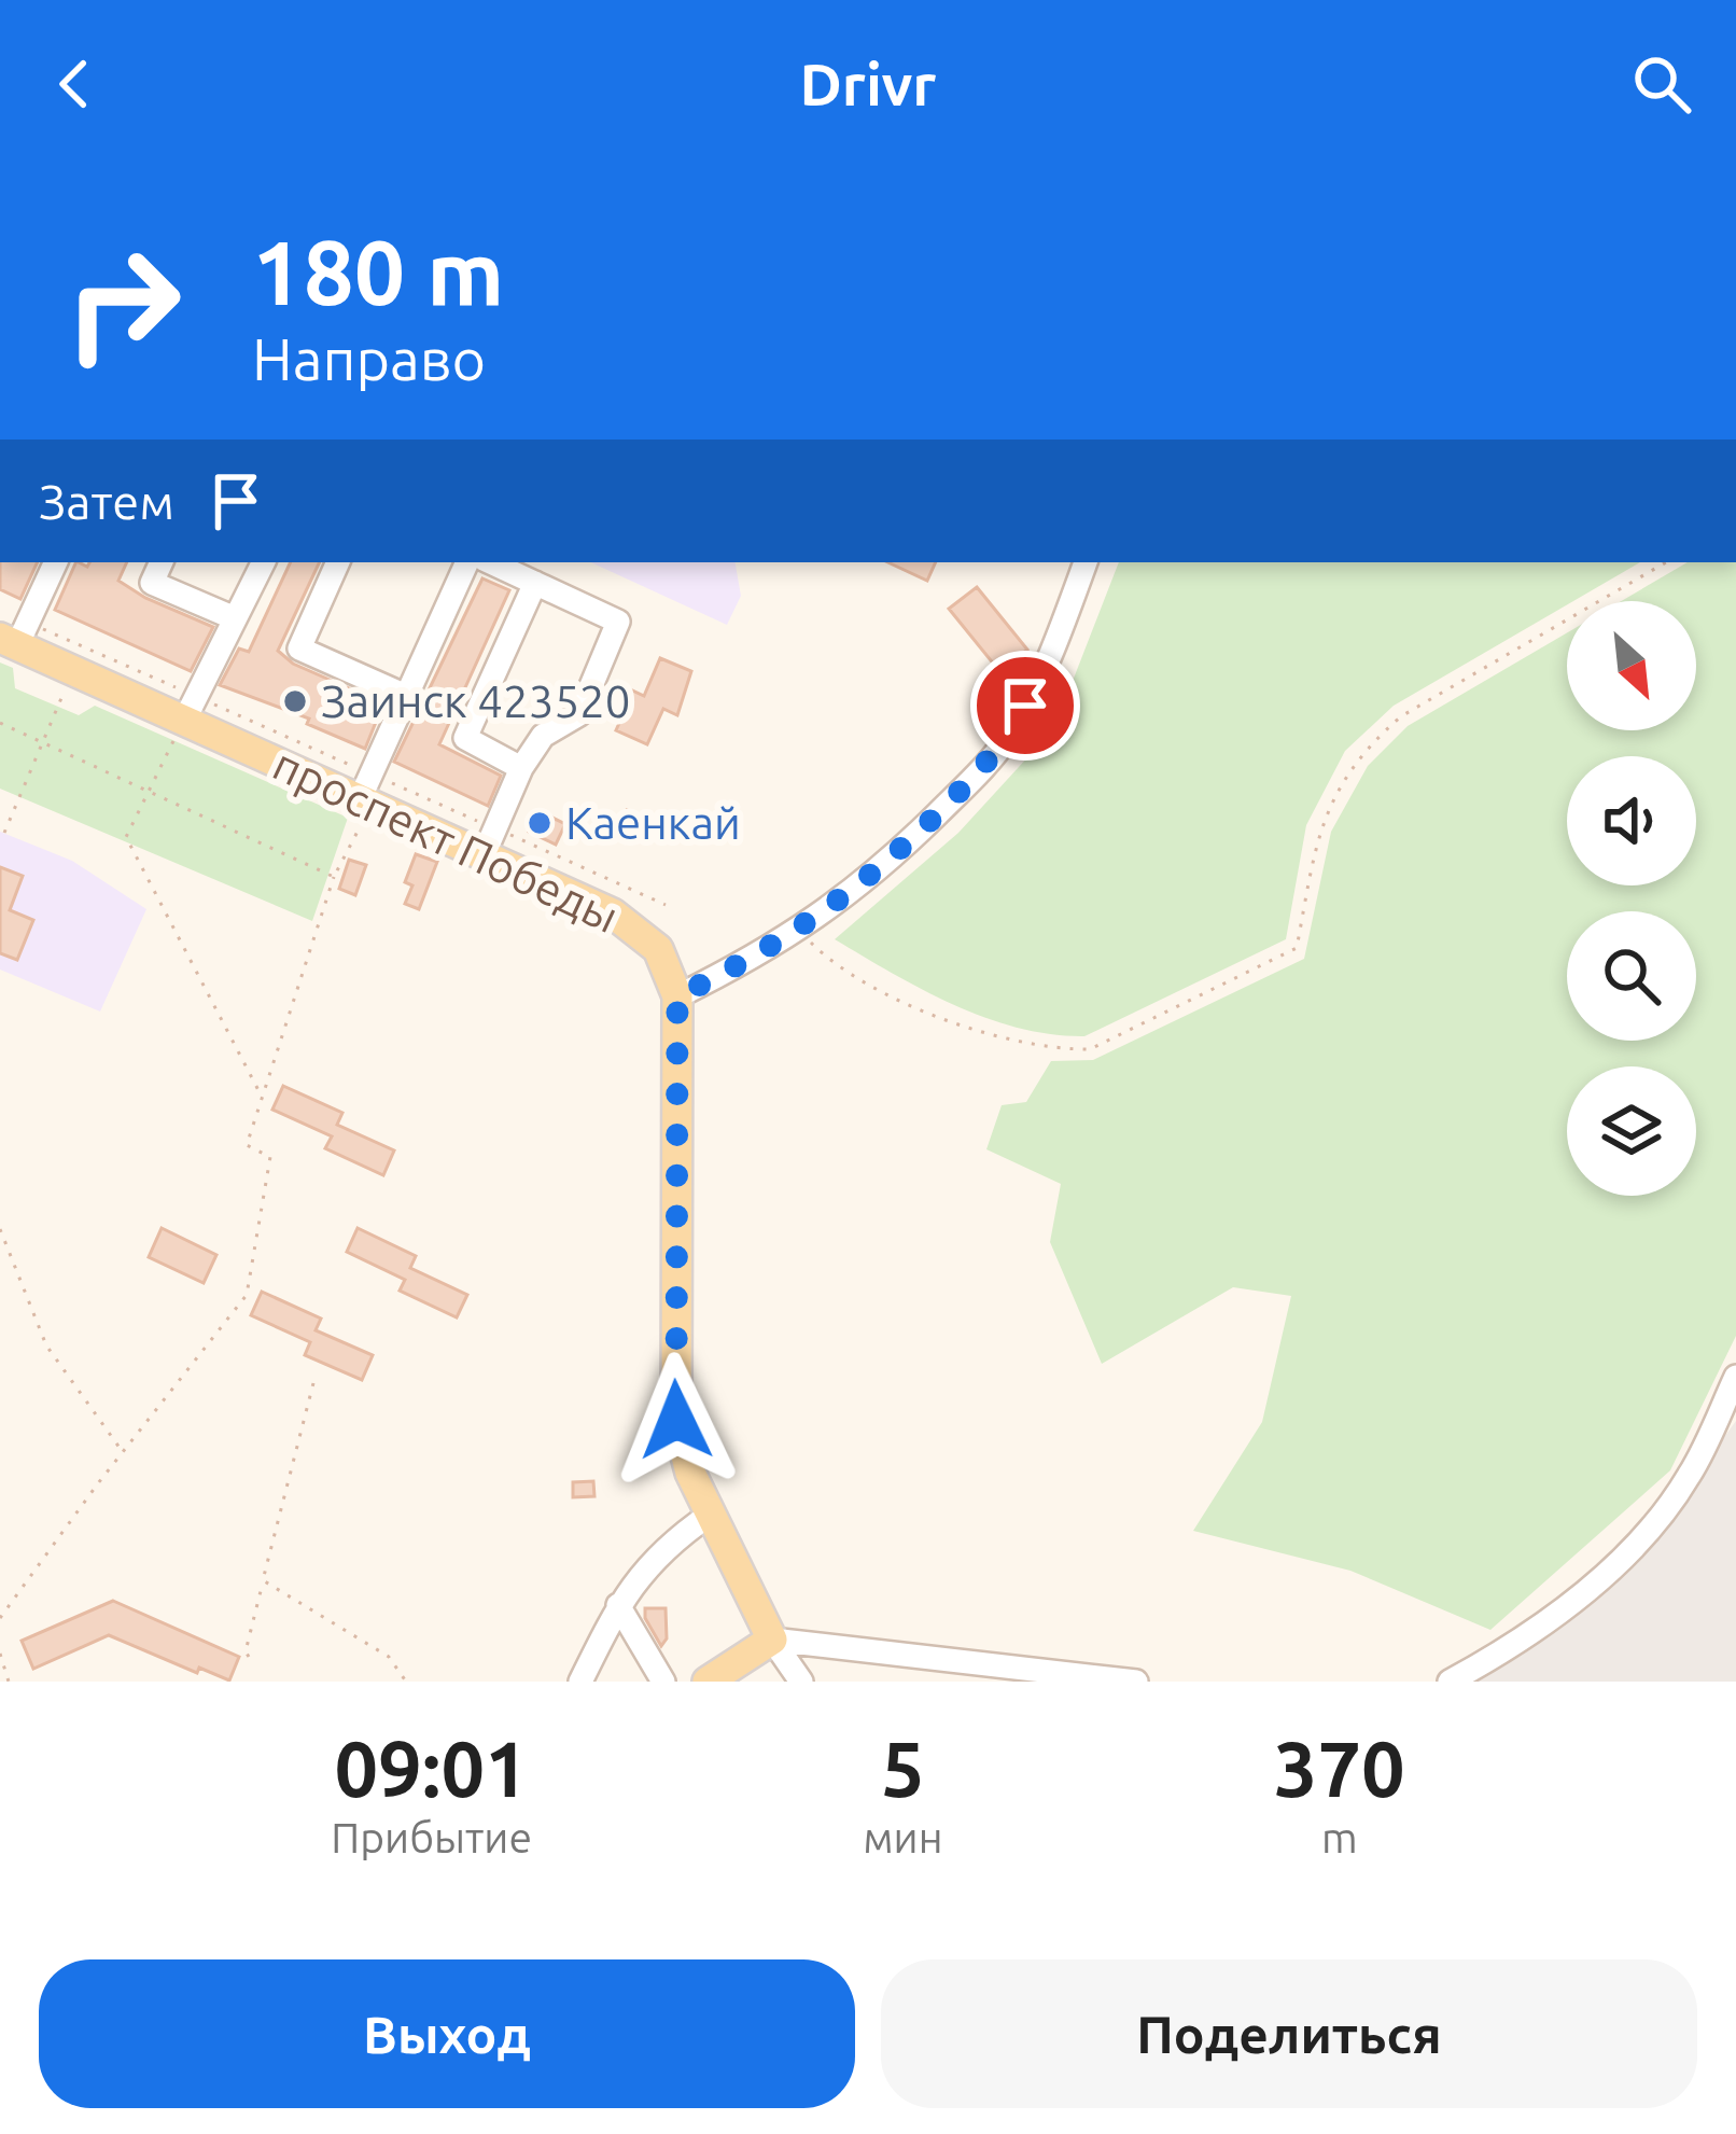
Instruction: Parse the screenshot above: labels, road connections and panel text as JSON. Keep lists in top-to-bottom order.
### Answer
{
  "streets": {
    "main road": ["проспект Победы"]
  },
  "places": ["Заинск 423520", "Каенкай"],
  "north": "bottom right",
  "page": {
    "header": "Drivr",
    "turn": ["180 m", "Направо"],
    "then": "Затем",
    "eta": [
      "09:01",
      "Прибытие",
      "5",
      "мин",
      "370",
      "m"
    ],
    "buttons": ["Выход", "Поделиться"]
  }
}
